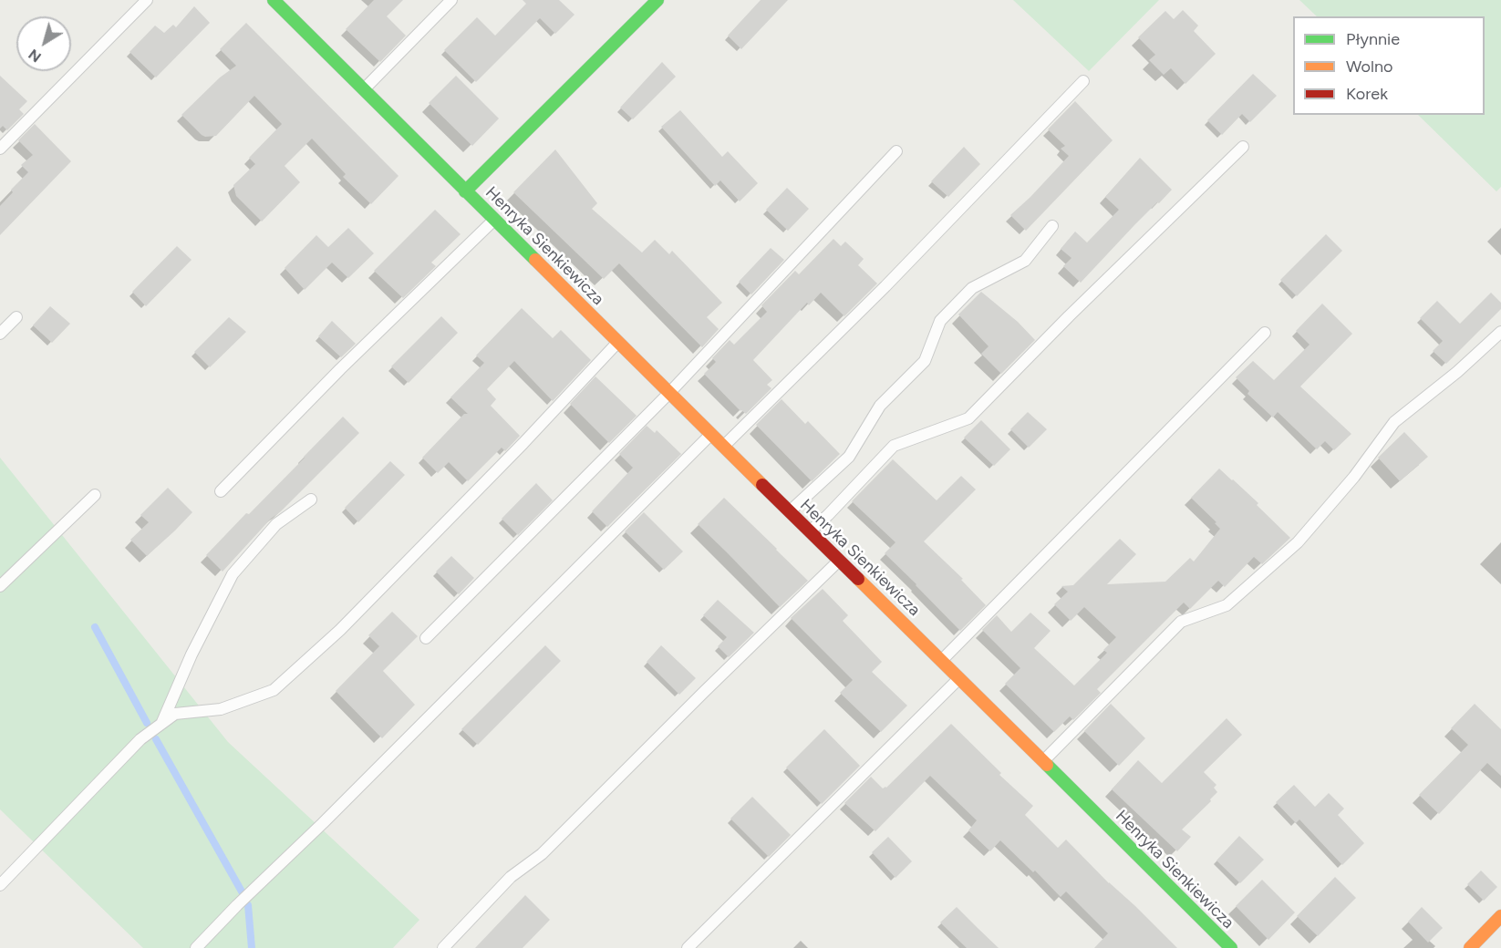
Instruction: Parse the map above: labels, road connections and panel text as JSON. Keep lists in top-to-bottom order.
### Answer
{
  "streets": {
    "street": ["Henryka Sienkiewicza"]
  },
  "legend": ["Płynnie", "Wolno", "Korek"],
  "north": "bottom left"
}
